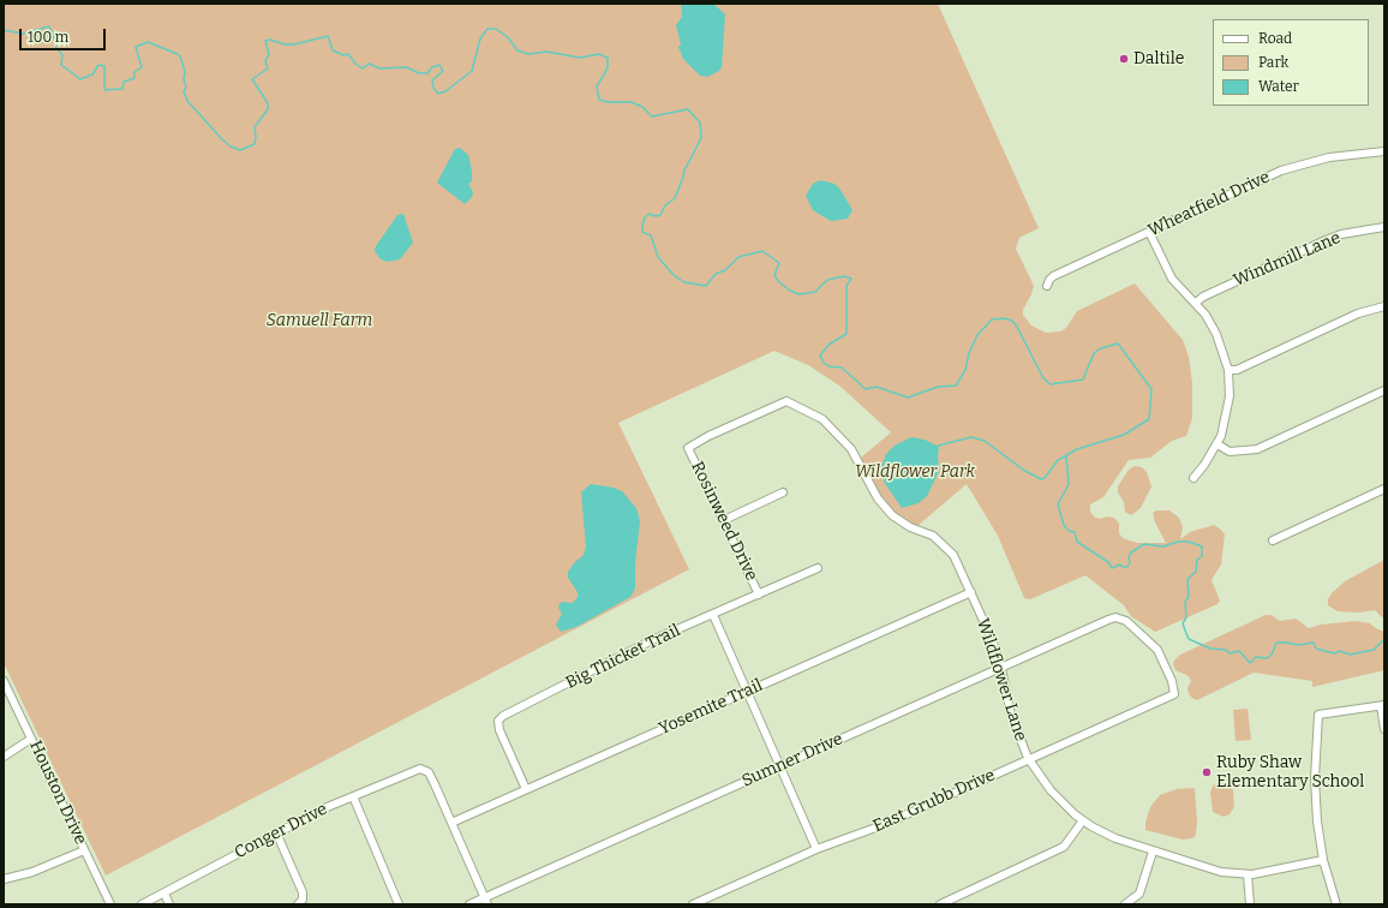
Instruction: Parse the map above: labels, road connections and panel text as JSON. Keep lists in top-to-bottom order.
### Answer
{
  "streets": {
    "street": [
      "Wheatfield Drive",
      "Windmill Lane",
      "Rosinweed Drive",
      "Big Thicket Trail",
      "Wildflower Lane",
      "Yosemite Trail",
      "Sumner Drive",
      "Houston Drive",
      "East Grubb Drive",
      "Conger Drive"
    ]
  },
  "crossings": [
    ["Rosinweed Drive", "Big Thicket Trail"],
    ["Rosinweed Drive", "Wildflower Lane"],
    ["Big Thicket Trail", "Yosemite Trail"],
    ["Wildflower Lane", "Yosemite Trail"],
    ["Wildflower Lane", "Sumner Drive"],
    ["Wildflower Lane", "East Grubb Drive"],
    ["Yosemite Trail", "Conger Drive"],
    ["Sumner Drive", "East Grubb Drive"]
  ],
  "parks": ["Samuell Farm", "Wildflower Park"],
  "places": ["Daltile", "Ruby Shaw Elementary School"],
  "legend": ["Road", "Park", "Water"],
  "scale_bar": "100 m"
}
